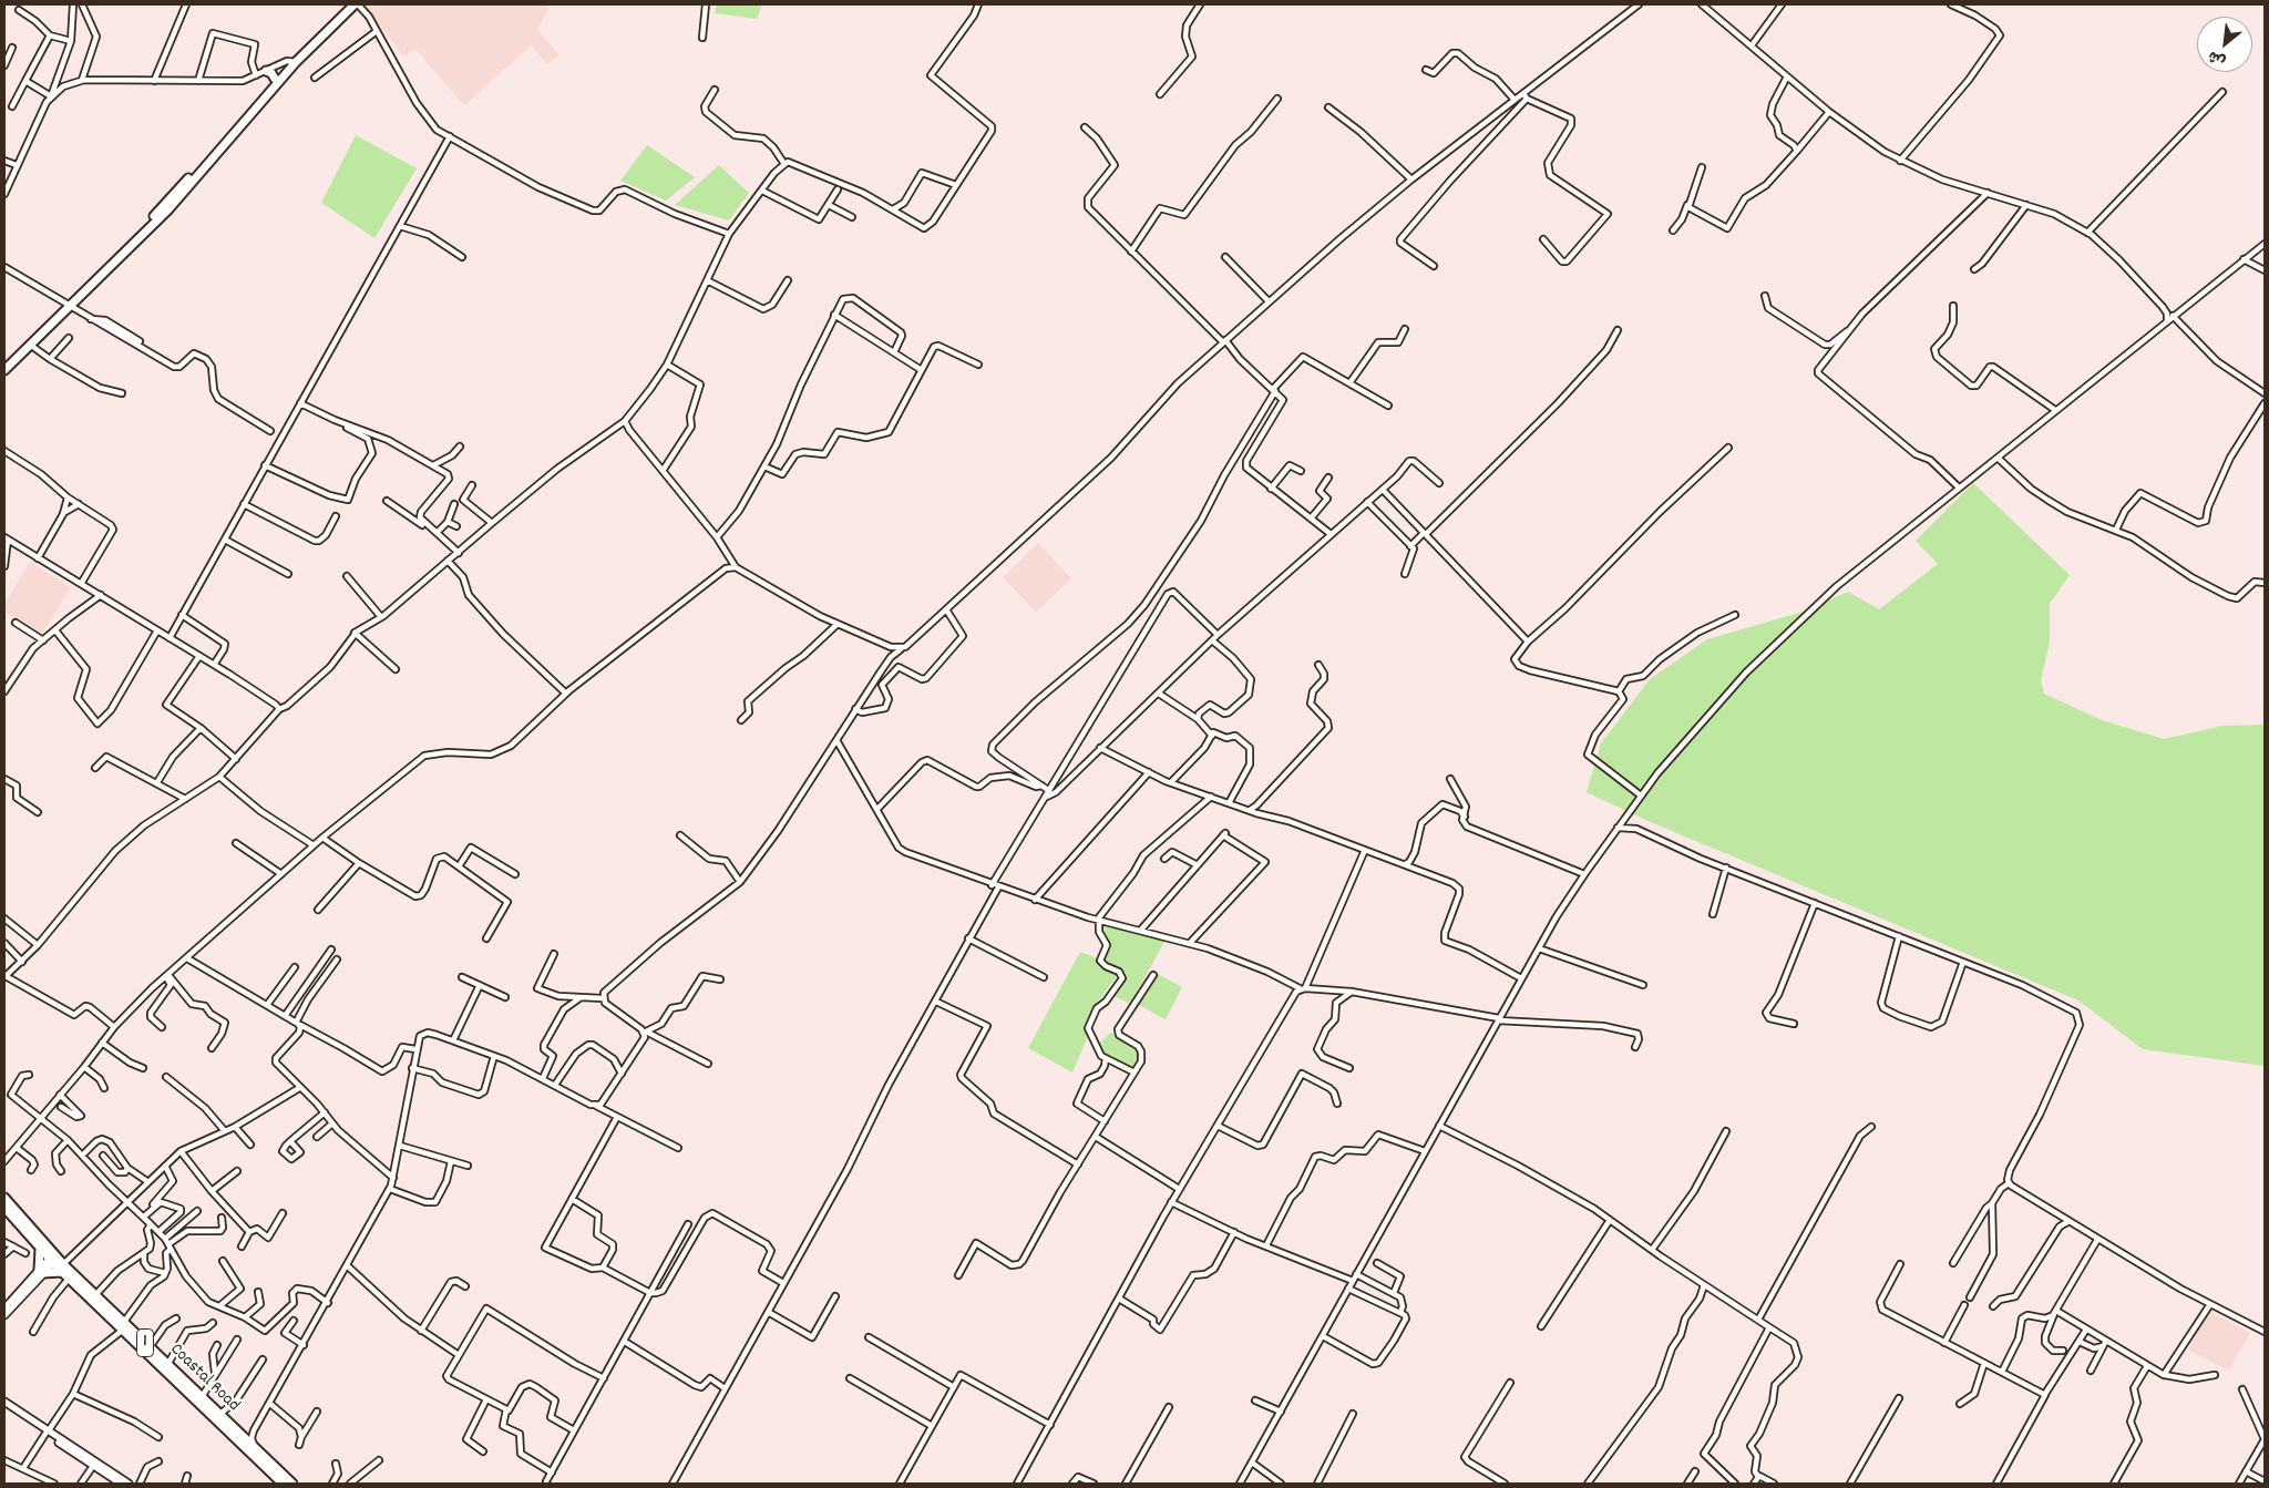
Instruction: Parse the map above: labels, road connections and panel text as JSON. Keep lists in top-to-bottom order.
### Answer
{
  "streets": {
    "highway": ["1", "Coastal Road"]
  },
  "north": "bottom left"
}
